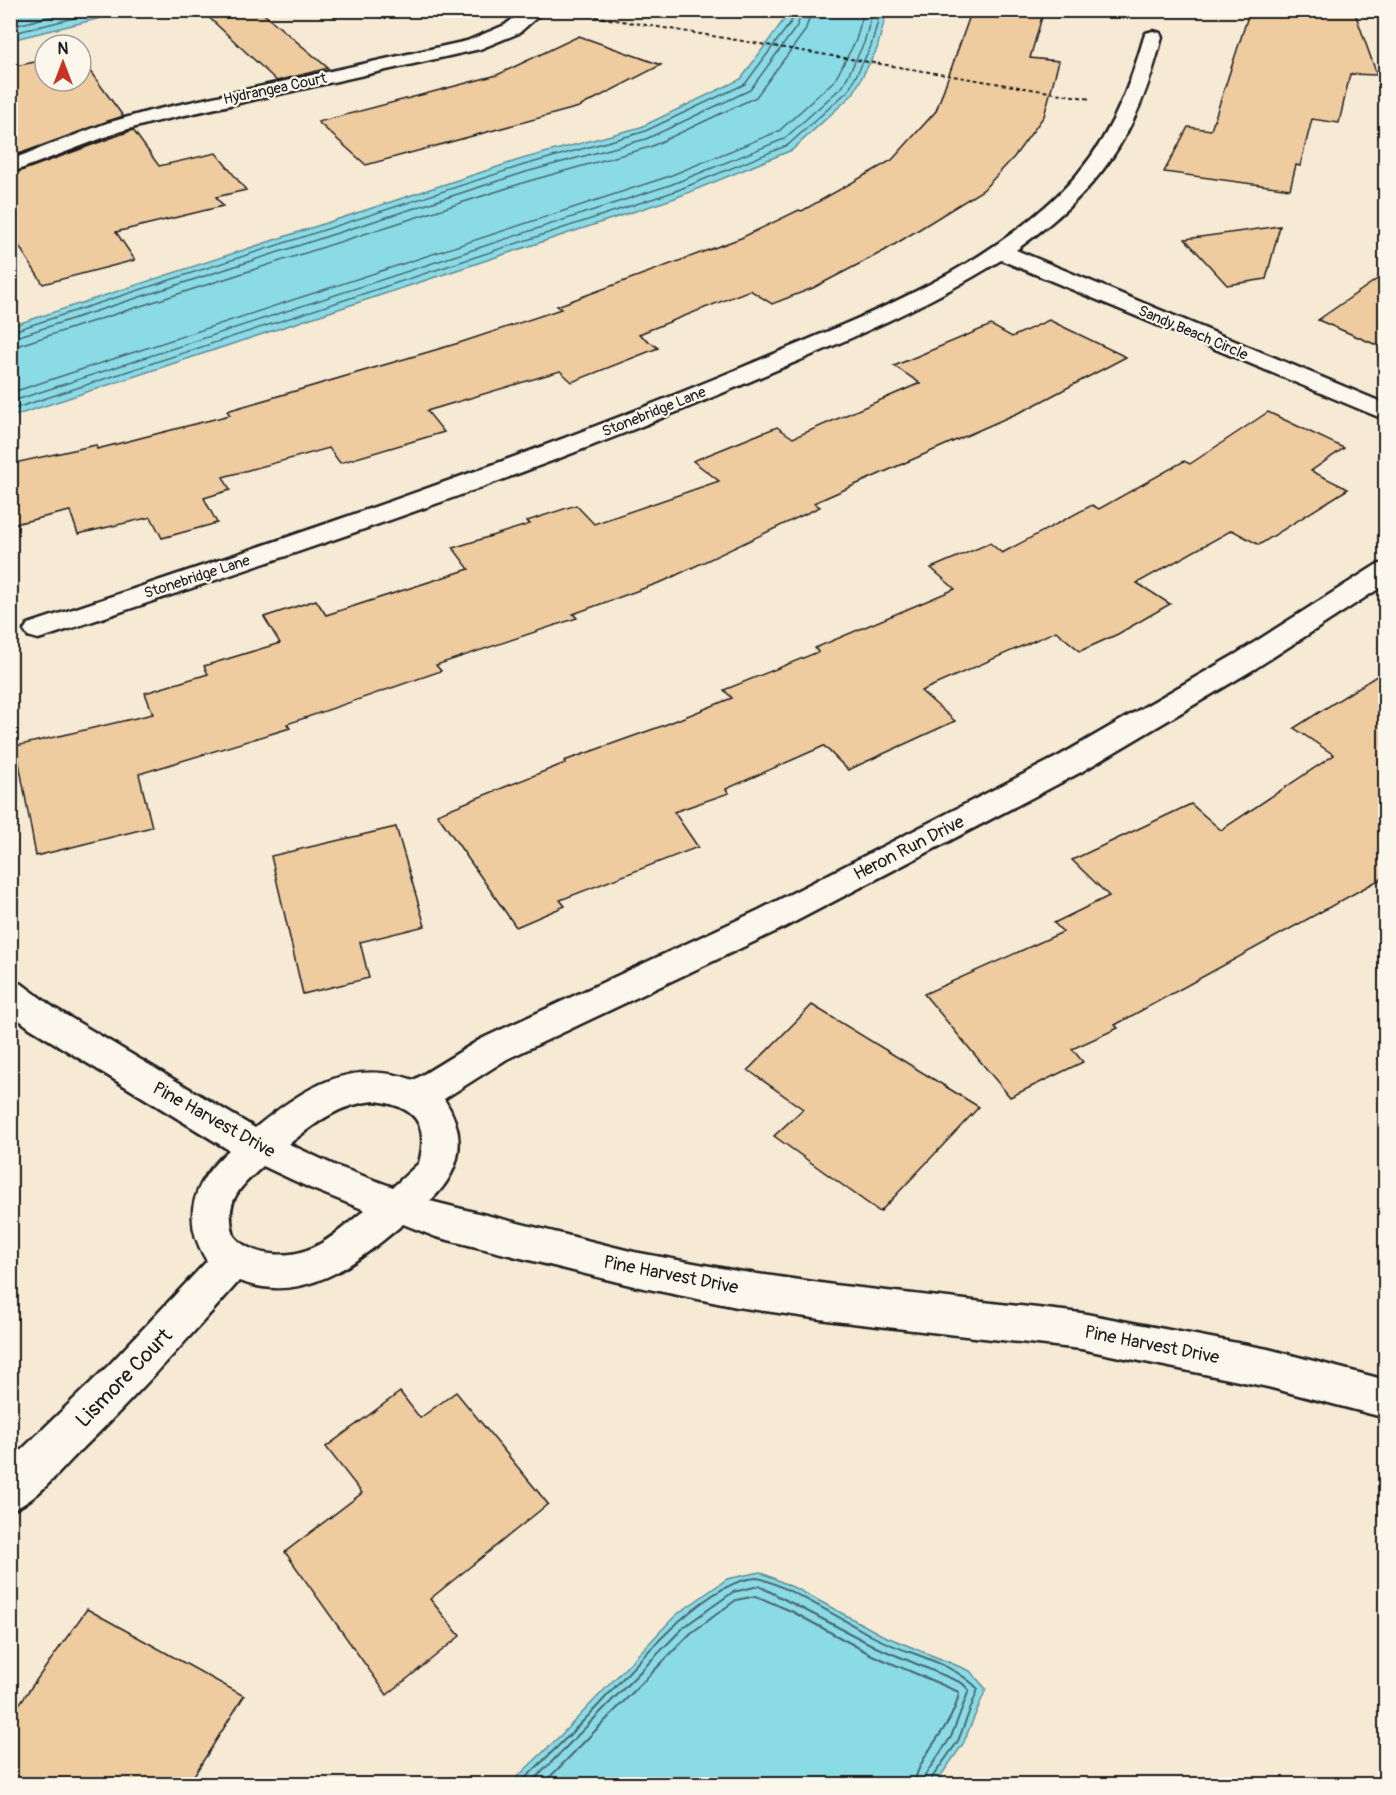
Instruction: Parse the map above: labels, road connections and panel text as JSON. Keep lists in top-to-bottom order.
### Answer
{
  "streets": {
    "street": [
      "Hydrangea Court",
      "Sandy Beach Circle",
      "Stonebridge Lane",
      "Heron Run Drive",
      "Pine Harvest Drive",
      "Lismore Court"
    ]
  },
  "crossings": [
    ["Sandy Beach Circle", "Stonebridge Lane"]
  ],
  "north": "top"
}
